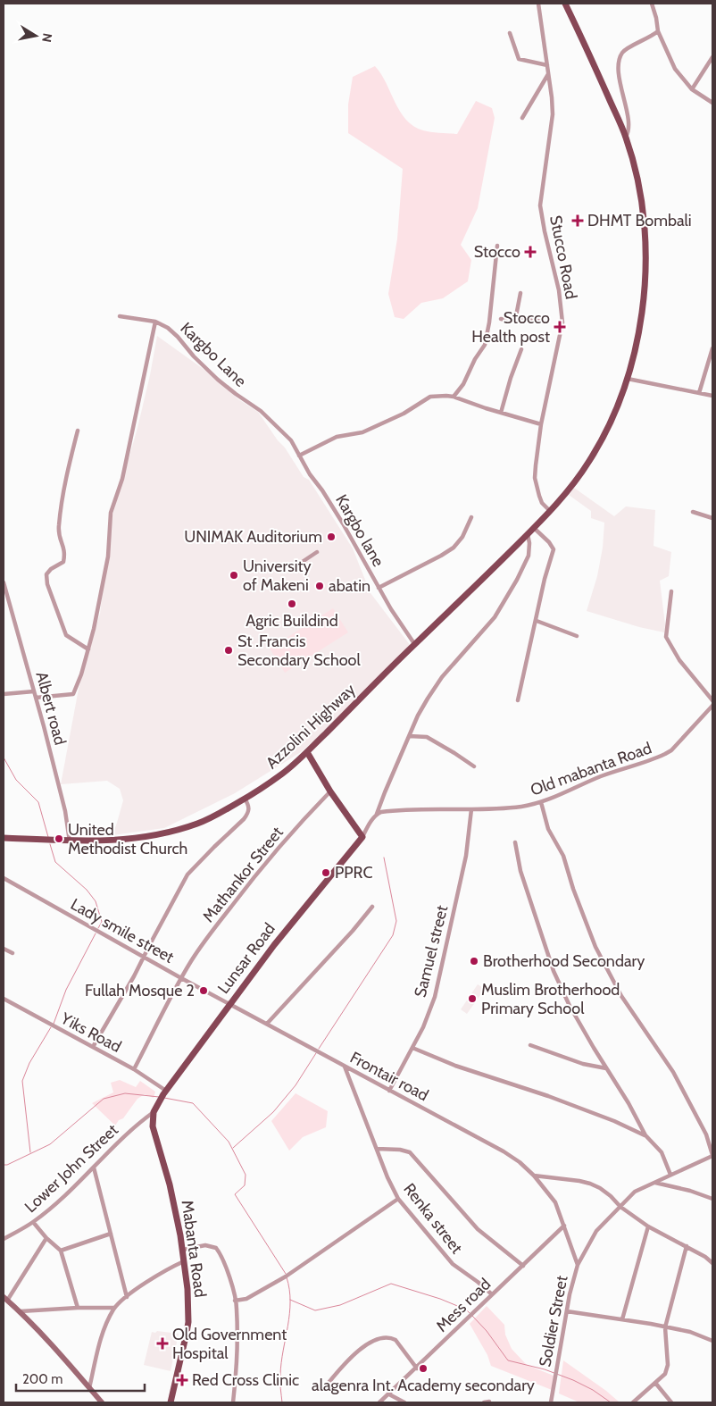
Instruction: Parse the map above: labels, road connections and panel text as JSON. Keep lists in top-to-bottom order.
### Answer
{
  "streets": {
    "main road": ["Azzolini Highway", "Lunsar Road", "Mabanta Road"],
    "street": [
      "Stucco Road",
      "Kargbo Lane",
      "Kargbo lane",
      "Albert road",
      "Old mabanta Road",
      "Mathankor Street",
      "Lady smile street",
      "Samuel street",
      "Yiks Road",
      "Frontair road",
      "Lower John Street",
      "Renka street",
      "Mess road",
      "Soldier Street"
    ]
  },
  "crossings": [
    ["Stucco Road", "Azzolini Highway"],
    ["Kargbo Lane", "Kargbo lane"],
    ["Kargbo lane", "Azzolini Highway"],
    ["Albert road", "Azzolini Highway"],
    ["Old mabanta Road", "Samuel street"],
    ["Mathankor Street", "Lady smile street"],
    ["Lady smile street", "Lunsar Road"],
    ["Lady smile street", "Frontair road"],
    ["Samuel street", "Frontair road"],
    ["Lunsar Road", "Yiks Road"],
    ["Lunsar Road", "Frontair road"],
    ["Lunsar Road", "Lower John Street"],
    ["Lunsar Road", "Mabanta Road"],
    ["Frontair road", "Renka street"],
    ["Frontair road", "Soldier Street"],
    ["Lower John Street", "Mabanta Road"],
    ["Renka street", "Mess road"],
    ["Mess road", "Soldier Street"]
  ],
  "places": {
    "health": [
      "DHMT Bombali",
      "Stocco",
      "Stocco Health post",
      "Old Government Hospital",
      "Red Cross Clinic"
    ],
    "other": [
      "UNIMAK Auditorium",
      "University of Makeni",
      "abatin",
      "Agric Buildind",
      "St .Francis Secondary School",
      "United Methodist Church",
      "PPRC",
      "Brotherhood Secondary",
      "Fullah Mosque 2",
      "Muslim Brotherhood Primary School",
      "alagenra Int. Academy secondary"
    ]
  },
  "scale_bar": "200 m",
  "north": "right"
}
